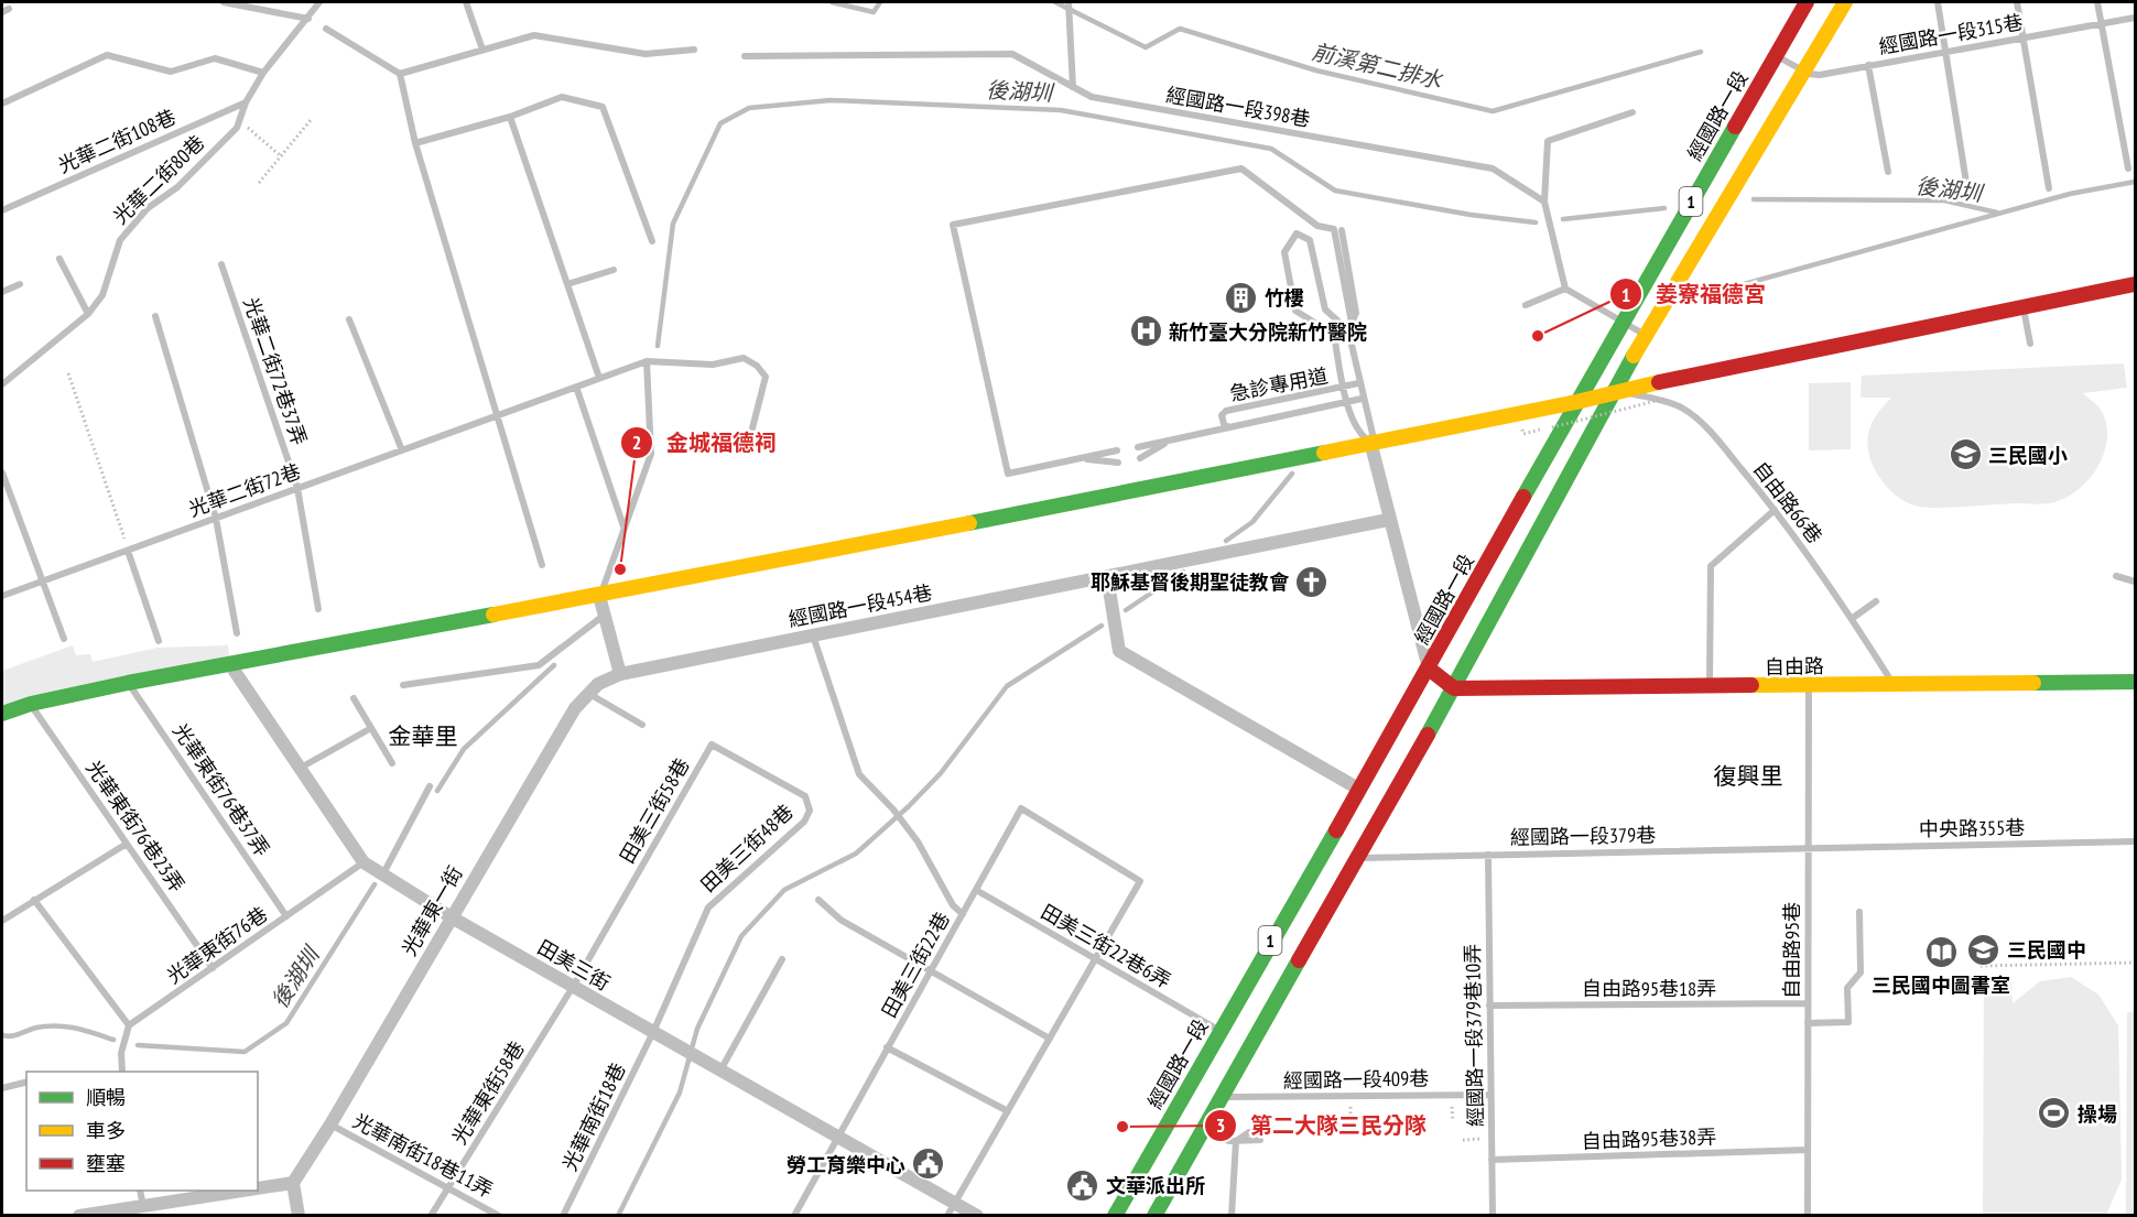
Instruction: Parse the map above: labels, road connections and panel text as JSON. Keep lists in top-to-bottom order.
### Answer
{
  "streets": {
    "street": [
      "經國路一段",
      "1",
      "經國路一段454巷",
      "自由路",
      "光華東一街",
      "田美三街"
    ],
    "lane": [
      "經國路一段315巷",
      "經國路一段398巷",
      "光華二街108巷",
      "光華二街80巷",
      "光華二街72巷37弄",
      "急診專用道",
      "光華二街72巷",
      "自由路66巷",
      "光華東街76巷37弄",
      "田美三街58巷",
      "光華東街76巷23弄",
      "中央路355巷",
      "經國路一段379巷",
      "田美三街48巷",
      "光華東街76巷",
      "田美三街22巷6弄",
      "自由路95巷",
      "田美三街22巷",
      "自由路95巷18弄",
      "經國路一段379巷10弄",
      "經國路一段409巷",
      "光華東街58巷",
      "光華南街18巷",
      "自由路95巷38弄",
      "光華南街18巷11弄"
    ]
  },
  "crossings": [
    ["經國路一段315巷", "1"],
    ["經國路一段", "田美三街22巷6弄"],
    ["光華二街108巷", "光華二街80巷"],
    ["1", "自由路66巷"],
    ["1", "自由路"],
    ["1", "經國路一段379巷"],
    ["1", "經國路一段409巷"],
    ["光華二街72巷37弄", "光華二街72巷"],
    ["自由路66巷", "自由路"],
    ["經國路一段454巷", "光華東一街"],
    ["自由路", "自由路95巷"],
    ["光華東街76巷37弄", "光華東街76巷"],
    ["田美三街58巷", "田美三街48巷"],
    ["田美三街58巷", "田美三街"],
    ["田美三街58巷", "光華東街58巷"],
    ["光華東街76巷23弄", "光華東街76巷"],
    ["中央路355巷", "經國路一段379巷"],
    ["中央路355巷", "自由路95巷"],
    ["經國路一段379巷", "自由路95巷"],
    ["經國路一段379巷", "經國路一段379巷10弄"],
    ["田美三街48巷", "田美三街"],
    ["田美三街48巷", "光華南街18巷"],
    ["光華東一街", "田美三街"],
    ["光華東一街", "光華南街18巷11弄"],
    ["光華東街76巷", "田美三街"],
    ["田美三街22巷6弄", "田美三街22巷"],
    ["自由路95巷", "自由路95巷18弄"],
    ["自由路95巷", "自由路95巷38弄"],
    ["田美三街", "田美三街22巷"],
    ["田美三街", "光華東街58巷"],
    ["田美三街", "光華南街18巷"],
    ["自由路95巷18弄", "經國路一段379巷10弄"],
    ["經國路一段379巷10弄", "經國路一段409巷"],
    ["經國路一段379巷10弄", "自由路95巷38弄"],
    ["光華東街58巷", "光華南街18巷11弄"]
  ],
  "districts": ["金華里", "復興里"],
  "water": ["前溪第二排水", "後湖圳"],
  "places": {
    "building": ["竹樓"],
    "hospital": ["新竹臺大分院新竹醫院"],
    "other": ["姜寮福德宮", "金城福德祠", "第二大隊三民分隊"],
    "school or university": ["三民國小", "三民國中"],
    "church": ["耶穌基督後期聖徒教會"],
    "library": ["三民國中圖書室"],
    "sports": ["操場"],
    "public building": ["勞工育樂中心", "文華派出所"]
  },
  "legend": ["順暢", "車多", "壅塞"]
}
